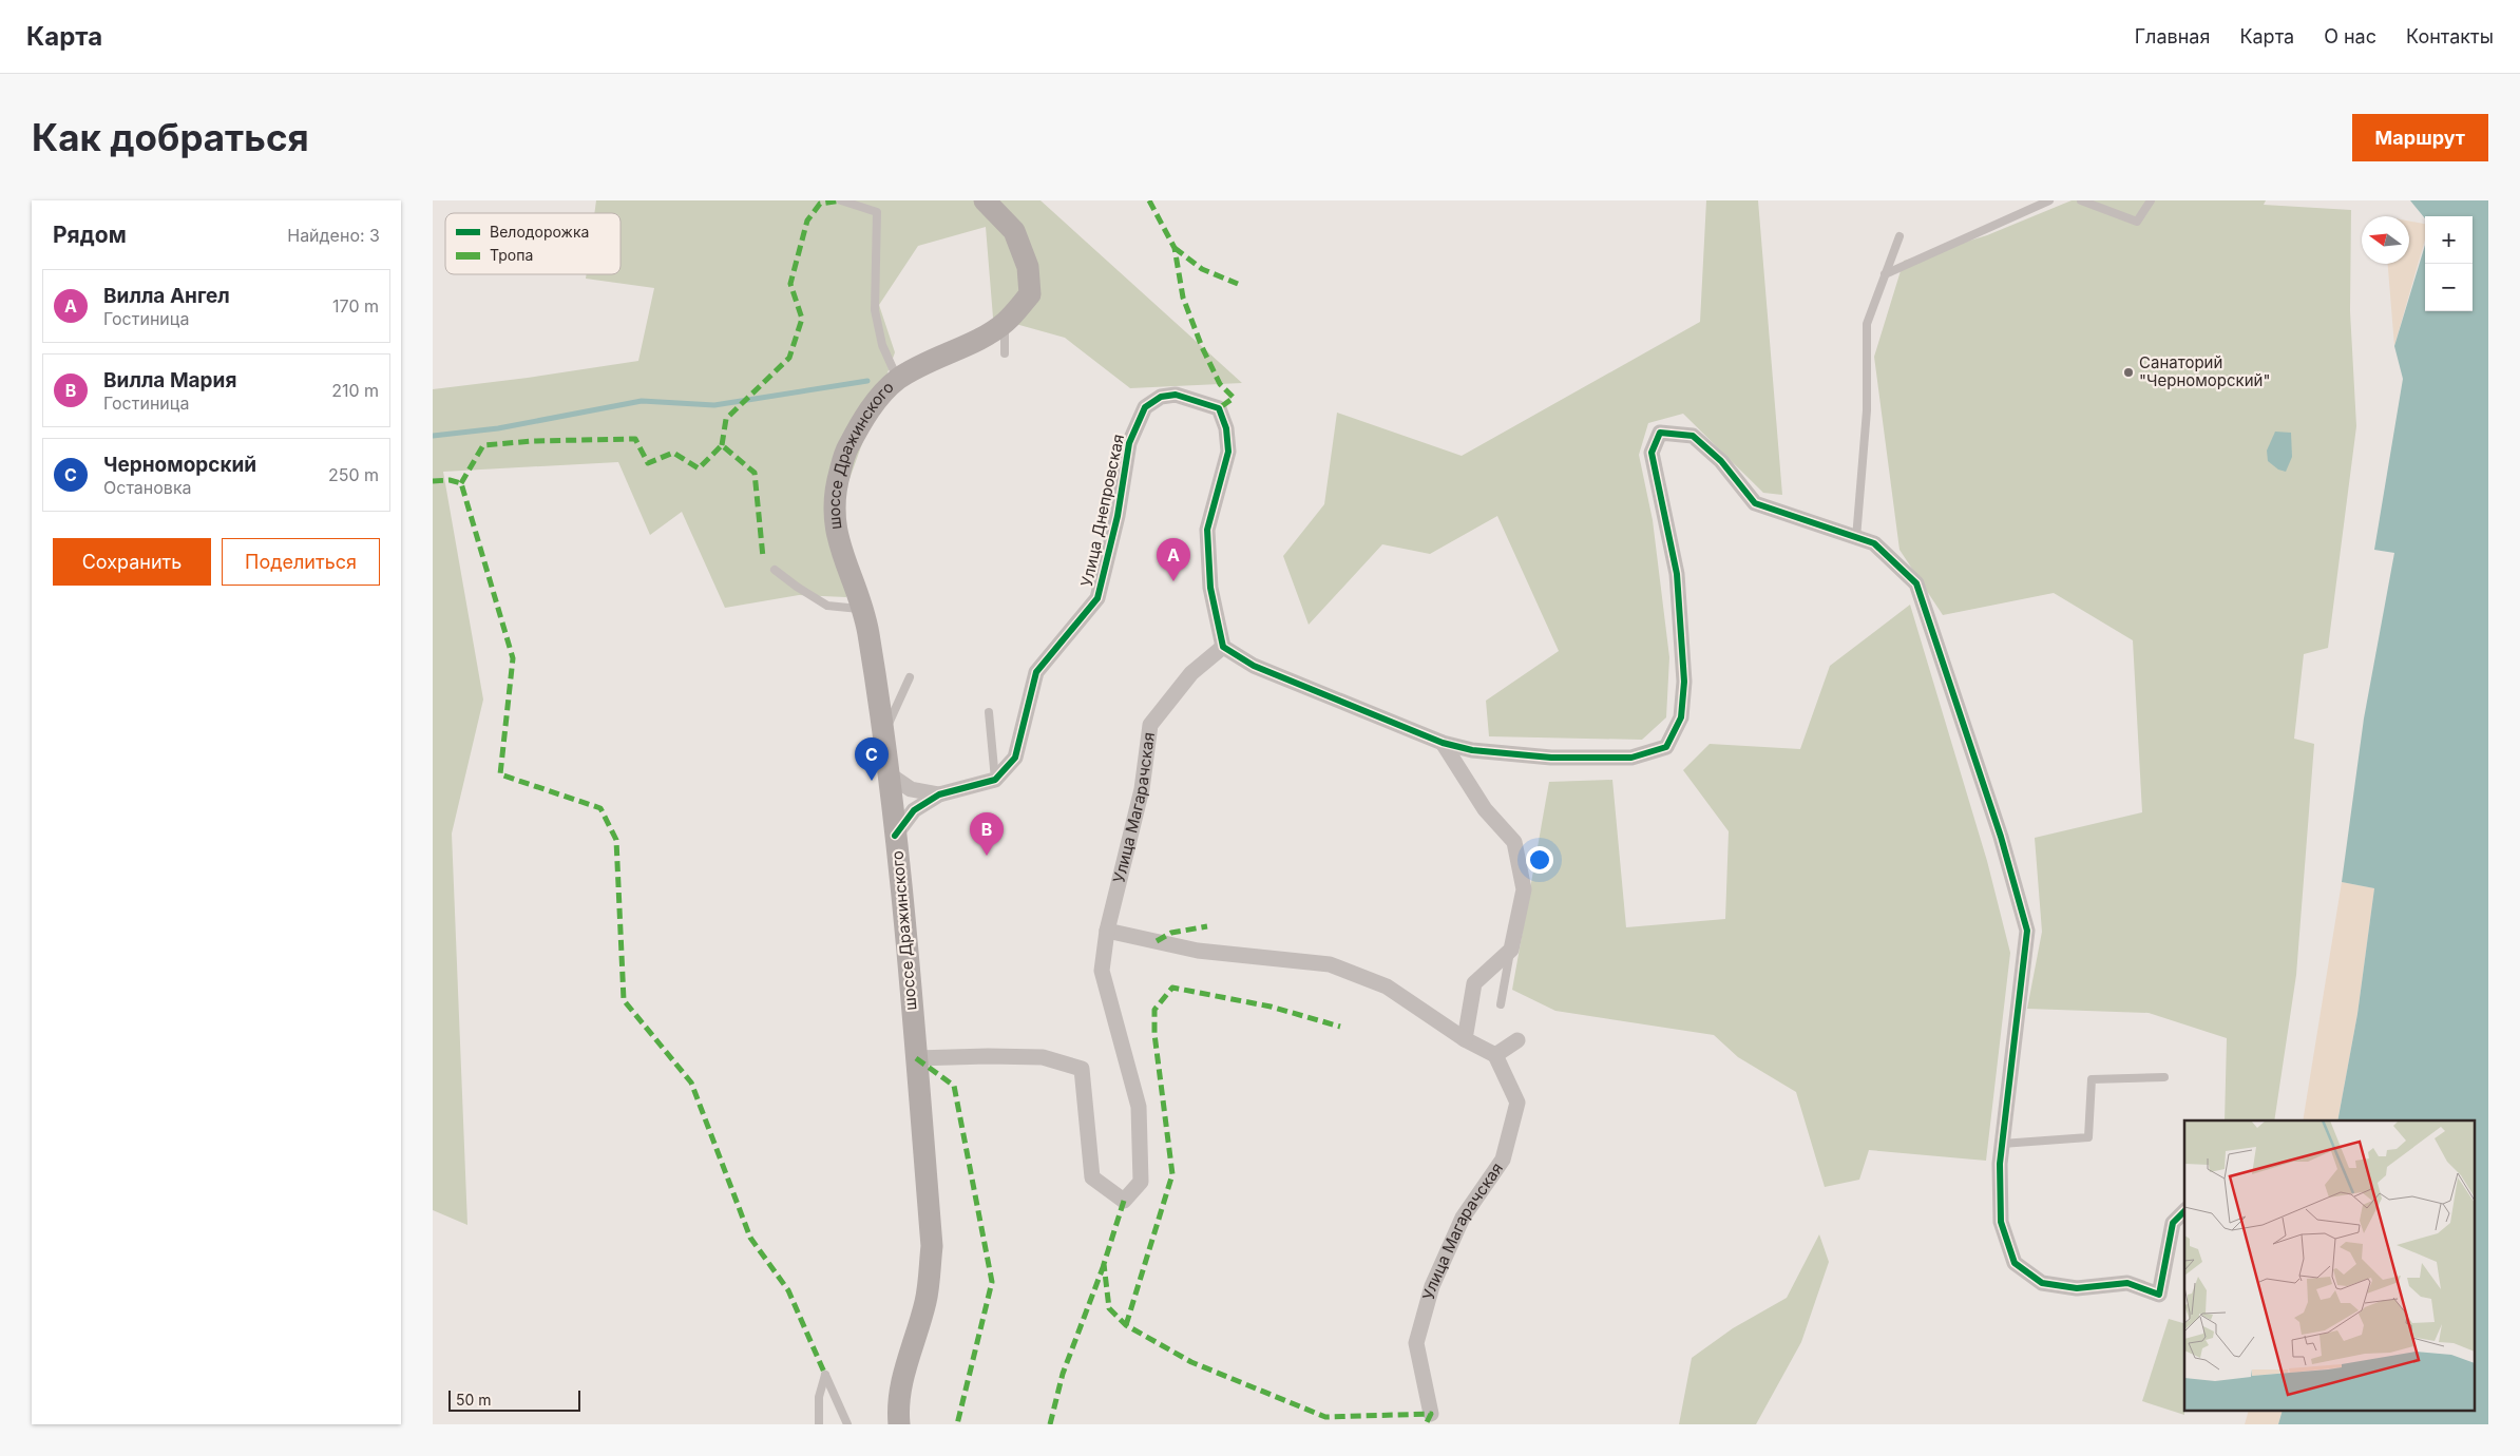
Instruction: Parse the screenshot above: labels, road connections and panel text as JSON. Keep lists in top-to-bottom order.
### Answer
{
  "streets": {
    "main road": ["шоссе Дражинского"],
    "street": ["Улица Днепровская", "Улица Магарачская"]
  },
  "crossings": [
    ["шоссе Дражинского", "Улица Магарачская"],
    ["Улица Днепровская", "Улица Магарачская"]
  ],
  "places": ["Санаторий \"Черноморский\""],
  "legend": ["Велодорожка", "Тропа"],
  "scale_bar": "50 m",
  "north": "left",
  "page": {
    "header": "Карта",
    "nav": [
      "Главная",
      "Карта",
      "О нас",
      "Контакты"
    ],
    "buttons": [
      "Маршрут",
      ["Сохранить", "Поделиться"]
    ],
    "title": "Как добраться",
    "heading": ["Рядом", "Найдено: 3"],
    "map_buttons": ["+", "−"],
    "list": [
      {
        "mark": "A",
        "name": "Вилла Ангел",
        "note": "Гостиница",
        "value": "170 m"
      },
      {
        "mark": "B",
        "name": "Вилла Мария",
        "note": "Гостиница",
        "value": "210 m"
      },
      {
        "mark": "C",
        "name": "Черноморский",
        "note": "Остановка",
        "value": "250 m"
      }
    ],
    "pins": ["A", "C", "B"],
    "scale": "50 m"
  }
}
